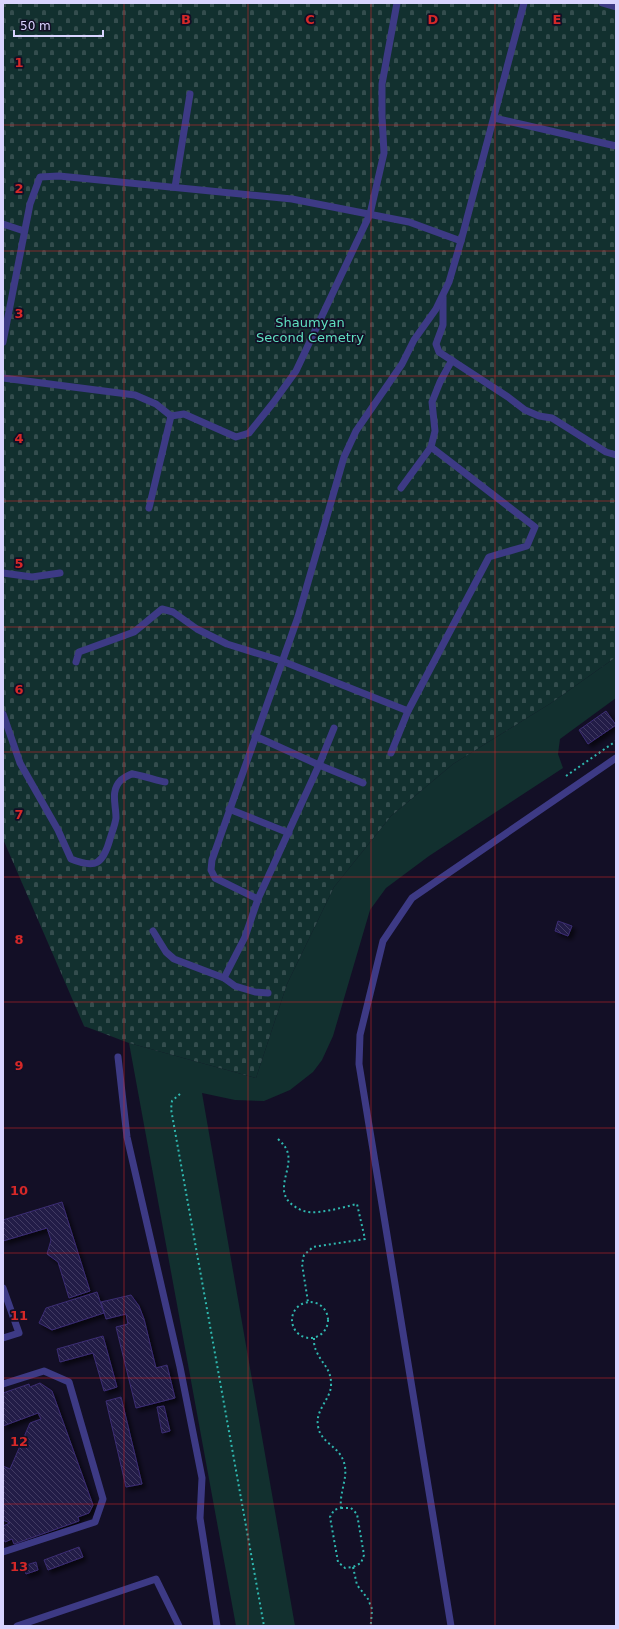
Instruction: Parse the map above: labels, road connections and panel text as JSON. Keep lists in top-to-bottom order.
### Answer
{
  "parks": ["Shaumyan Second Cemetry"],
  "scale_bar": "50 m",
  "grid": {
    "columns": [
      "B",
      "C",
      "D",
      "E"
    ],
    "rows": [
      "1",
      "2",
      "3",
      "4",
      "5",
      "6",
      "7",
      "8",
      "9",
      "10",
      "11",
      "12",
      "13"
    ]
  }
}
